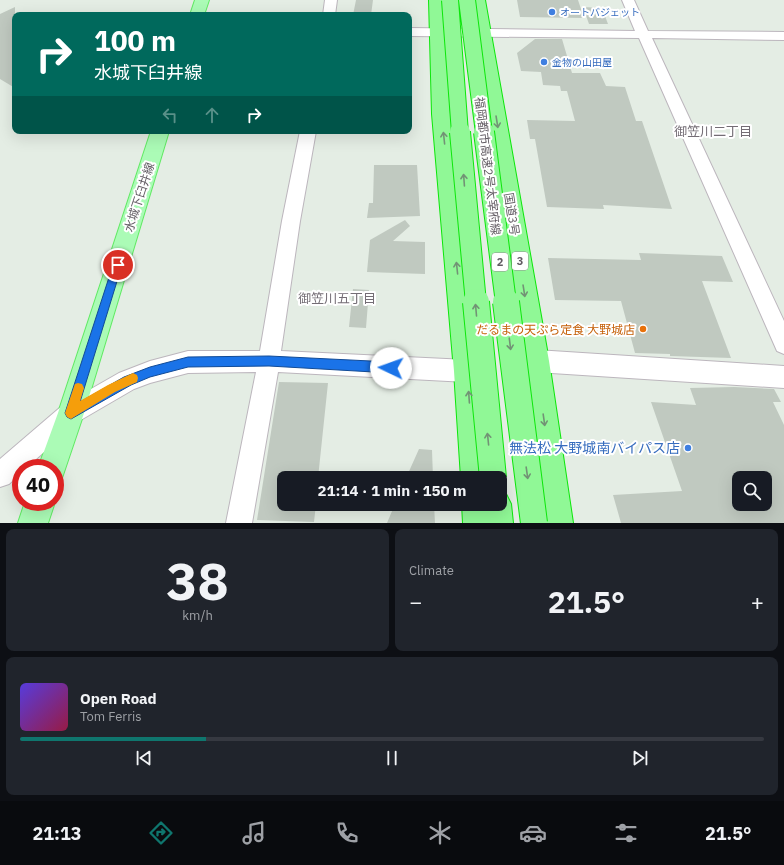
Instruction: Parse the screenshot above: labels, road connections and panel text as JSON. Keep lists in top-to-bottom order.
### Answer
{
  "streets": {
    "highway": [
      "福岡都市高速2号太宰府線",
      "国道3号",
      "3",
      "2"
    ],
    "main road": ["水城下臼井線"]
  },
  "districts": ["御笠川二丁目", "御笠川五丁目"],
  "places": [
    "オートバジェット",
    "金物の山田屋",
    "だるまの天ぷら定食 大野城店",
    "無法松 大野城南バイパス店"
  ],
  "page": {
    "turn": ["100 m", "水城下臼井線"],
    "limit": "40",
    "trip": "21:14 · 1 min · 150 m",
    "tile": [
      ["38", "km/h"],
      "Climate"
    ],
    "heat": ["−", "21.5°", "+"],
    "song": ["Open Road", "Tom Ferris"],
    "tabs": ["21:13", "21.5°"]
  }
}
